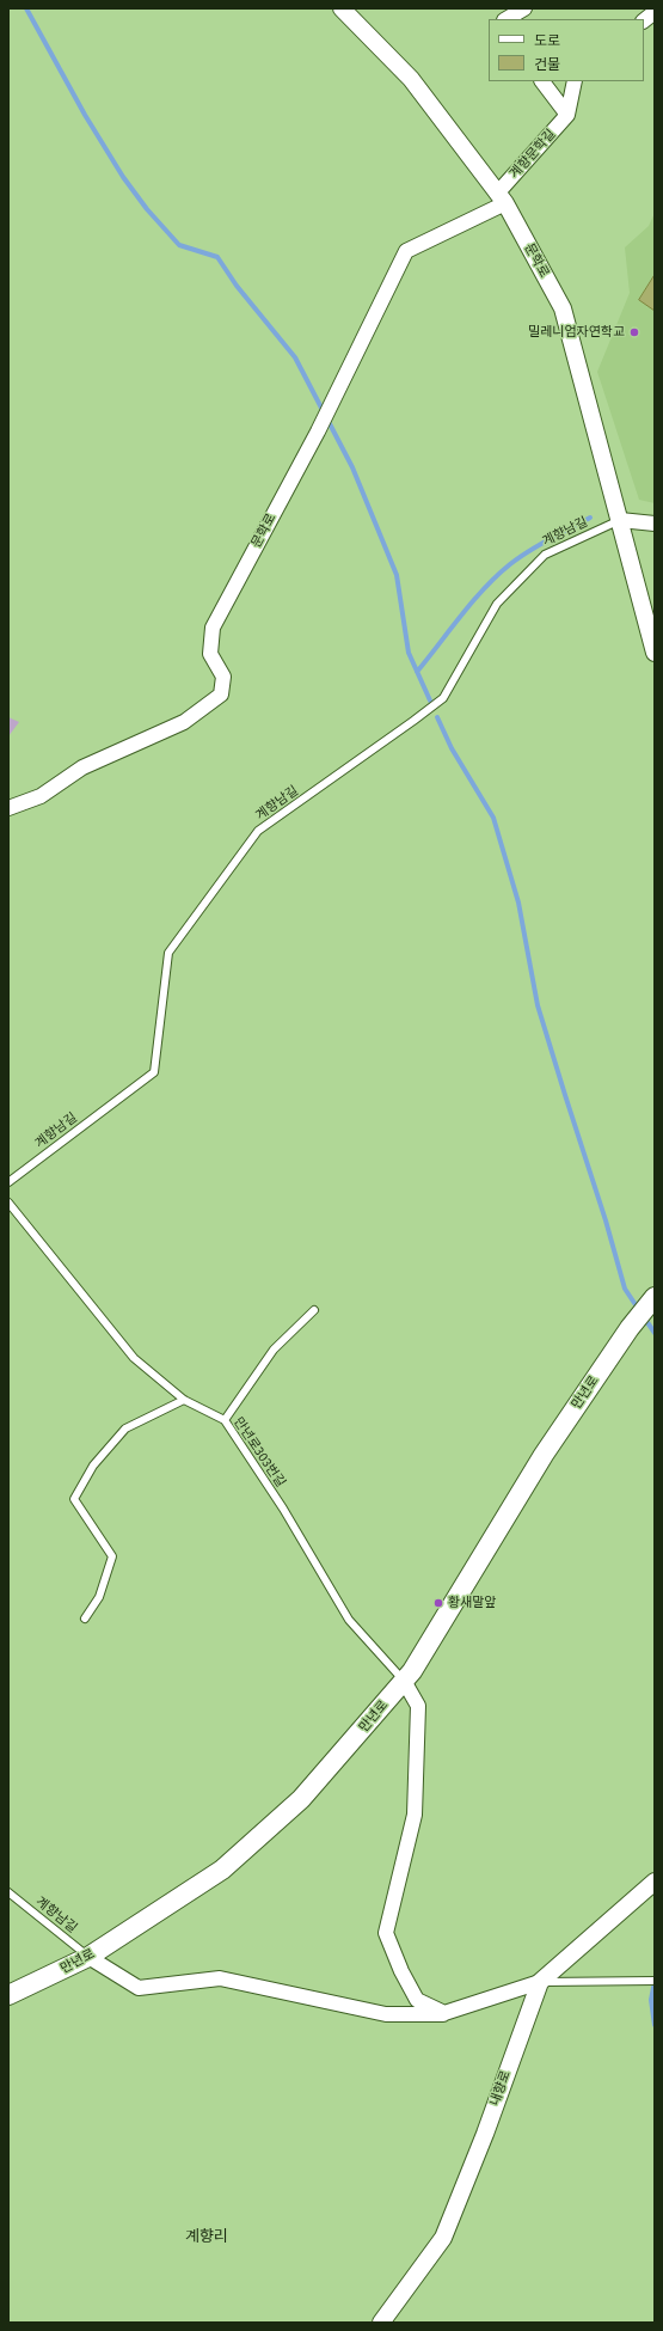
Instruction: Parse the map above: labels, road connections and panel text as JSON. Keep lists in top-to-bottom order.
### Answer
{
  "streets": {
    "main road": ["만년로"],
    "street": ["계향문학길", "문학로", "내향로"],
    "lane": ["계향남길", "만년로303번길"]
  },
  "crossings": [
    ["계향문학길", "문학로"],
    ["문학로", "계향남길"],
    ["계향남길", "만년로"],
    ["만년로", "만년로303번길"]
  ],
  "districts": ["계향리"],
  "places": ["밀레니엄자연학교", "황새말앞"],
  "legend": ["도로", "건물"]
}
